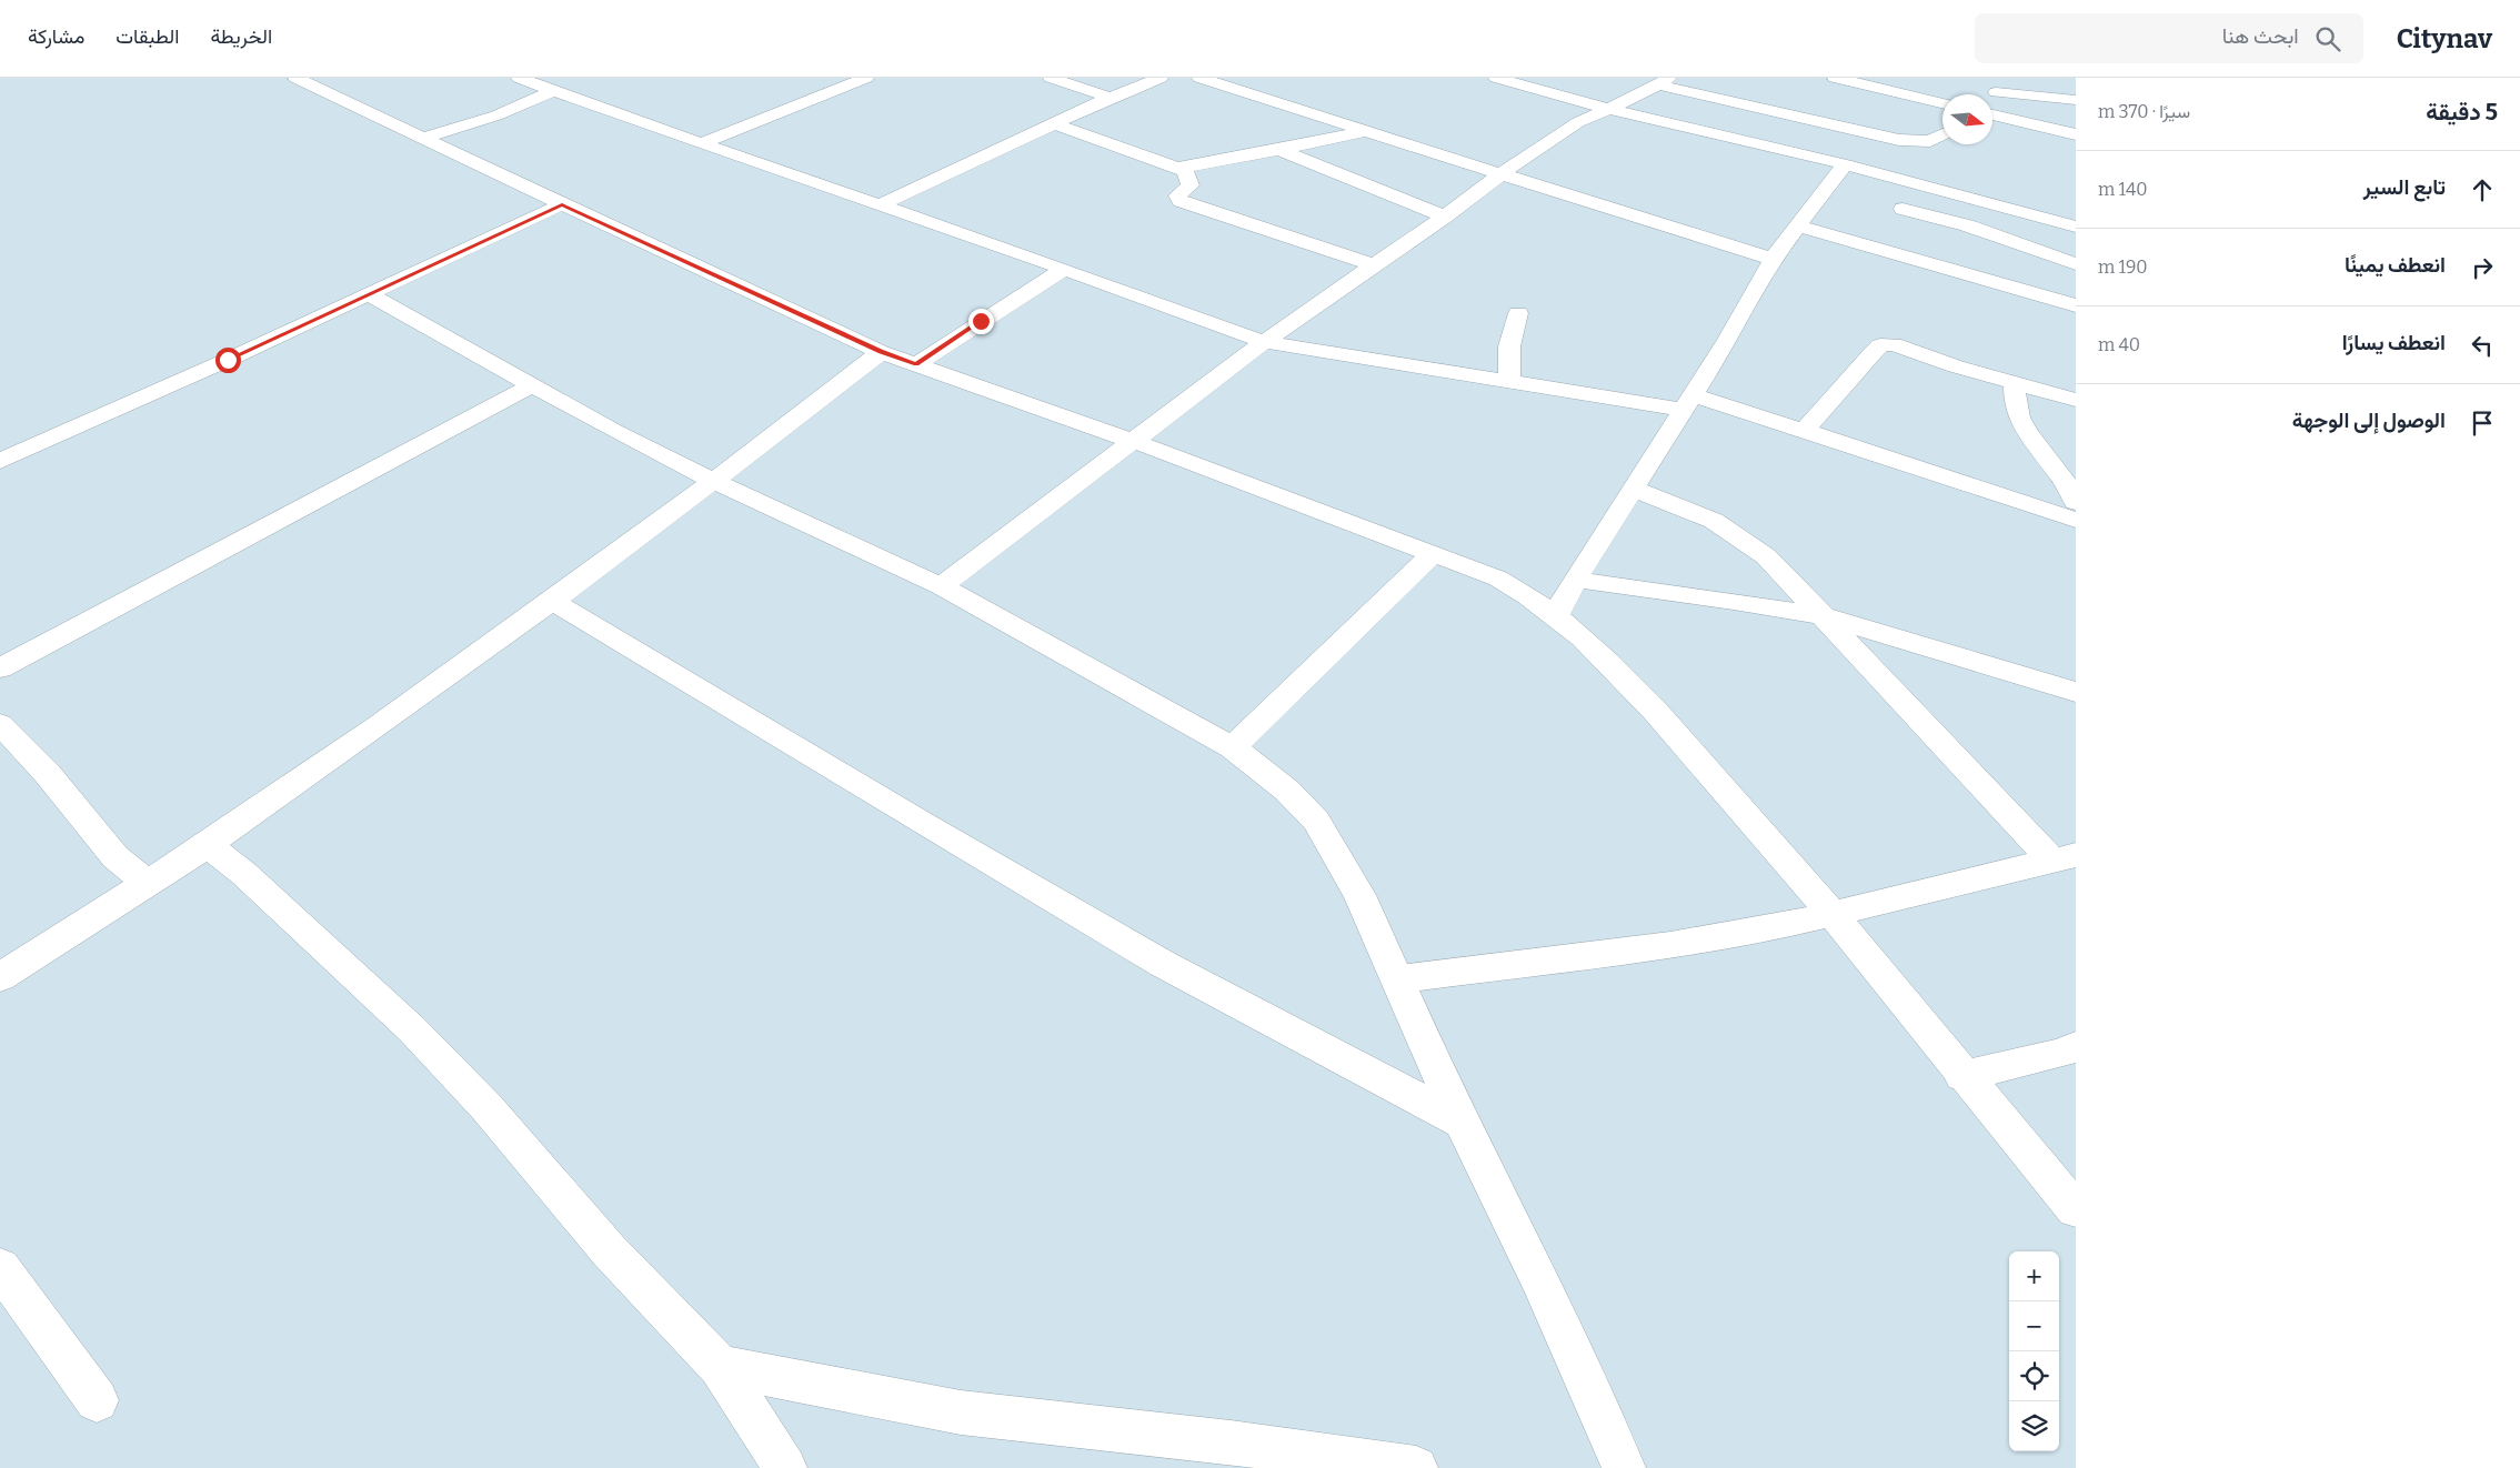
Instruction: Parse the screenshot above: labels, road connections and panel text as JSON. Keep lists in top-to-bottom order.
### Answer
{
  "north": "right",
  "page": {
    "header": "Citynav",
    "search": "ابحث هنا",
    "nav": ["الخريطة", "الطبقات", "مشاركة"],
    "heading": ["5 دقيقة", "سيرًا · 370 m"],
    "list": [
      ["تابع السير", "140 m"],
      ["انعطف يمينًا", "190 m"],
      ["انعطف يسارًا", "40 m"],
      "الوصول إلى الوجهة"
    ],
    "map_buttons": ["+", "−"]
  }
}
